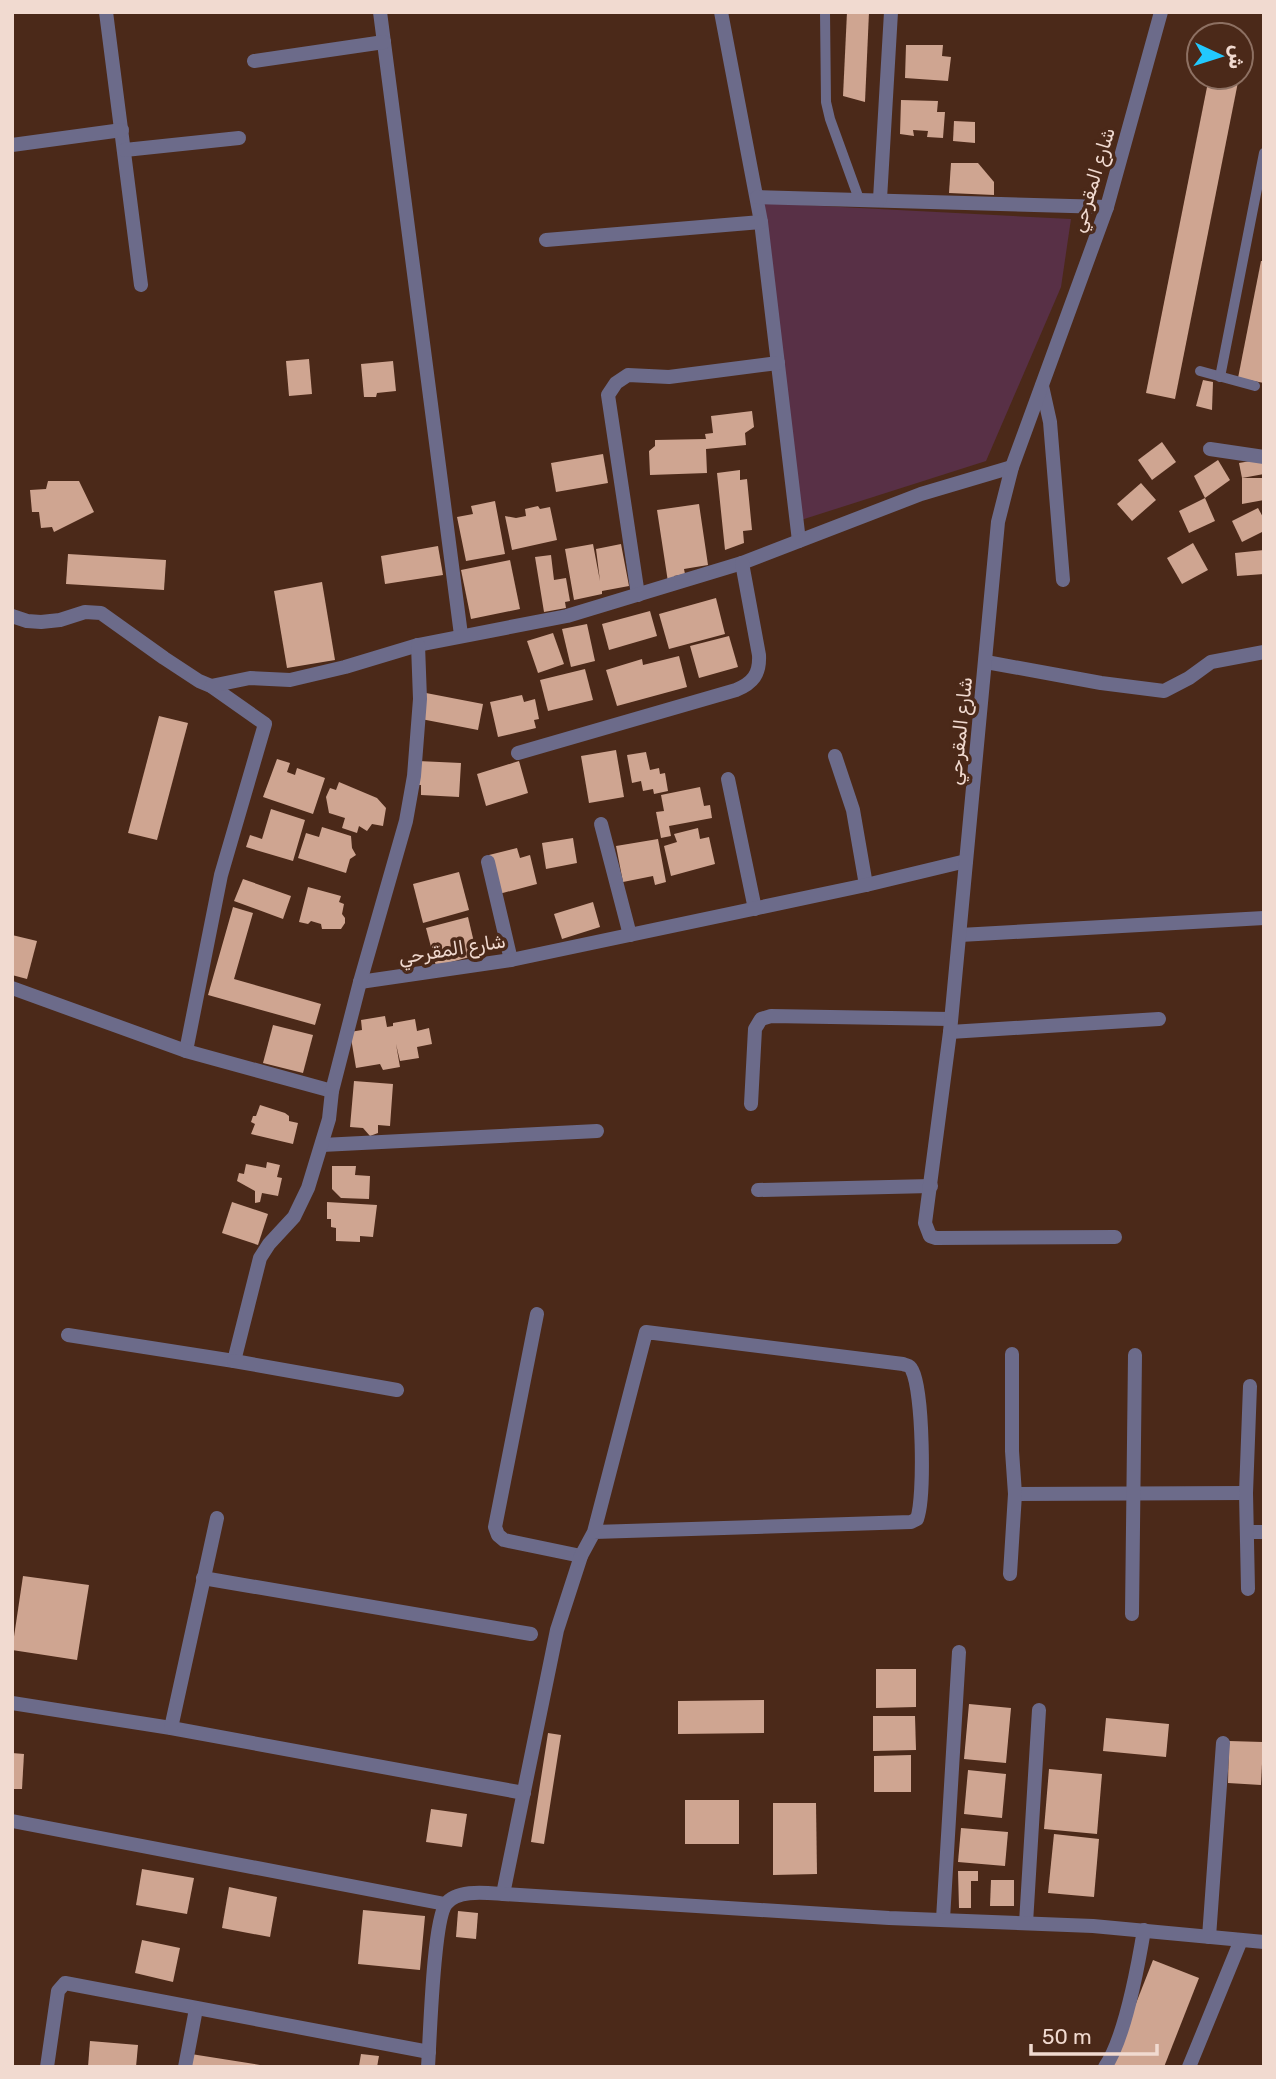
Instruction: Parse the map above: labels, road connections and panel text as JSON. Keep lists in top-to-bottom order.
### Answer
{
  "streets": {
    "street": ["شارع المقرحي"]
  },
  "scale_bar": "50 m",
  "north": "right"
}
